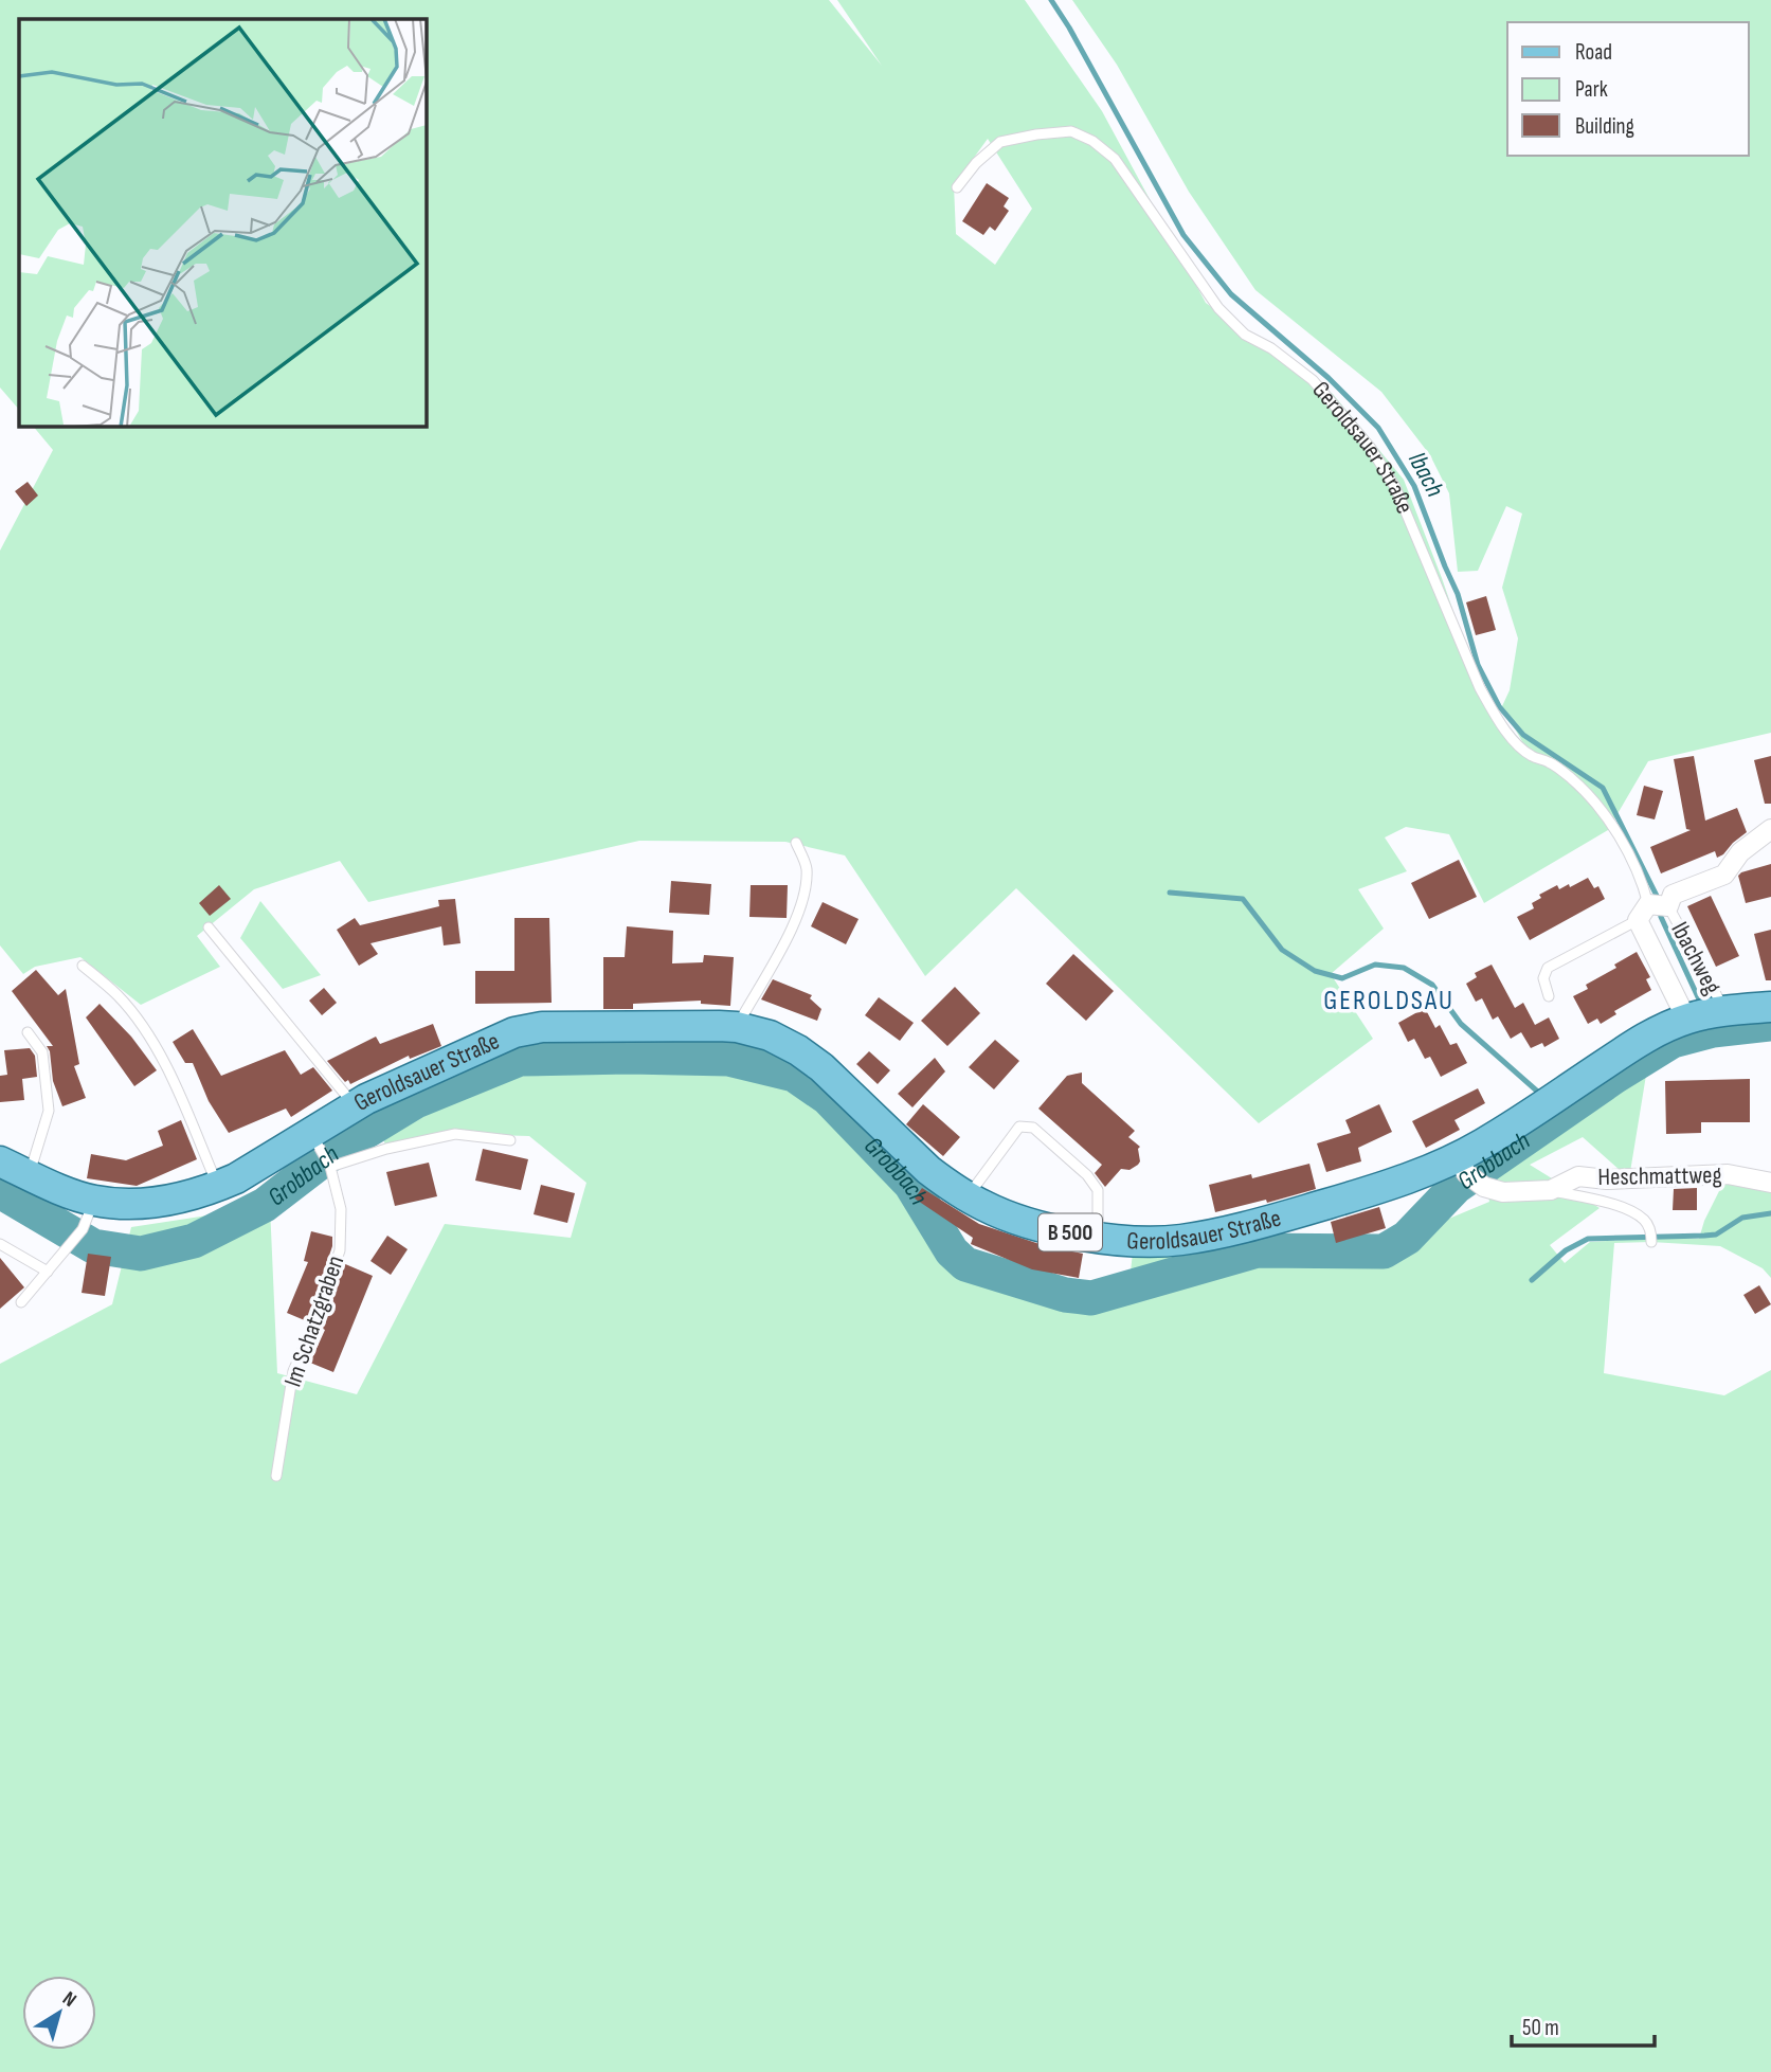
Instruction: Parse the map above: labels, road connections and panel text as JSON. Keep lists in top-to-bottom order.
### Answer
{
  "streets": {
    "main road": ["Geroldsauer Straße", "B 500"],
    "street": ["Ibachweg", "Heschmattweg"],
    "lane": ["Im Schatzgraben"]
  },
  "crossings": [
    ["Geroldsauer Straße", "Ibachweg"],
    ["Geroldsauer Straße", "Heschmattweg"],
    ["Geroldsauer Straße", "Im Schatzgraben"]
  ],
  "districts": ["GEROLDSAU"],
  "water": ["Ibach", "Grobbach"],
  "legend": ["Road", "Park", "Building"],
  "scale_bar": "50 m",
  "north": "top right"
}
